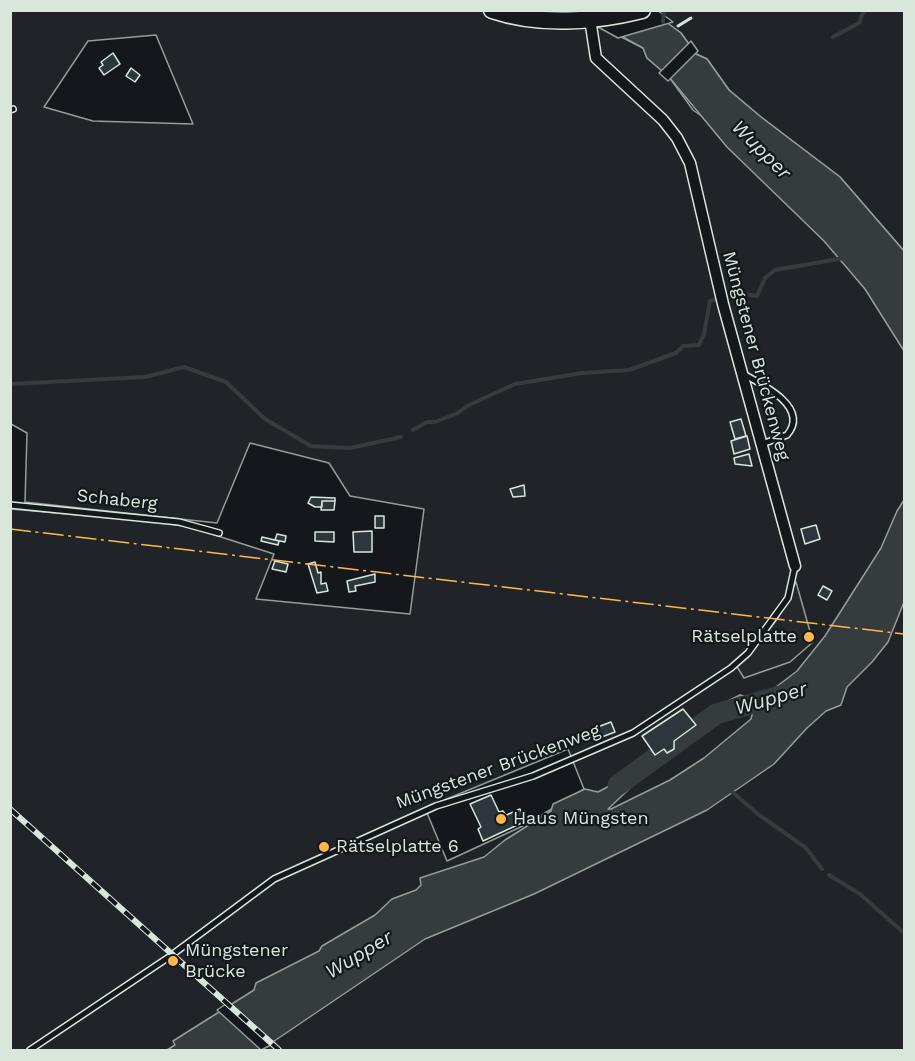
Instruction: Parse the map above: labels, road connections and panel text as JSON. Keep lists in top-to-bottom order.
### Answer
{
  "streets": {
    "street": ["Müngstener Brückenweg"],
    "lane": ["Schaberg"]
  },
  "water": ["Wupper"],
  "places": [
    "Rätselplatte",
    "Haus Müngsten",
    "Rätselplatte 6",
    "Müngstener Brücke"
  ]
}
